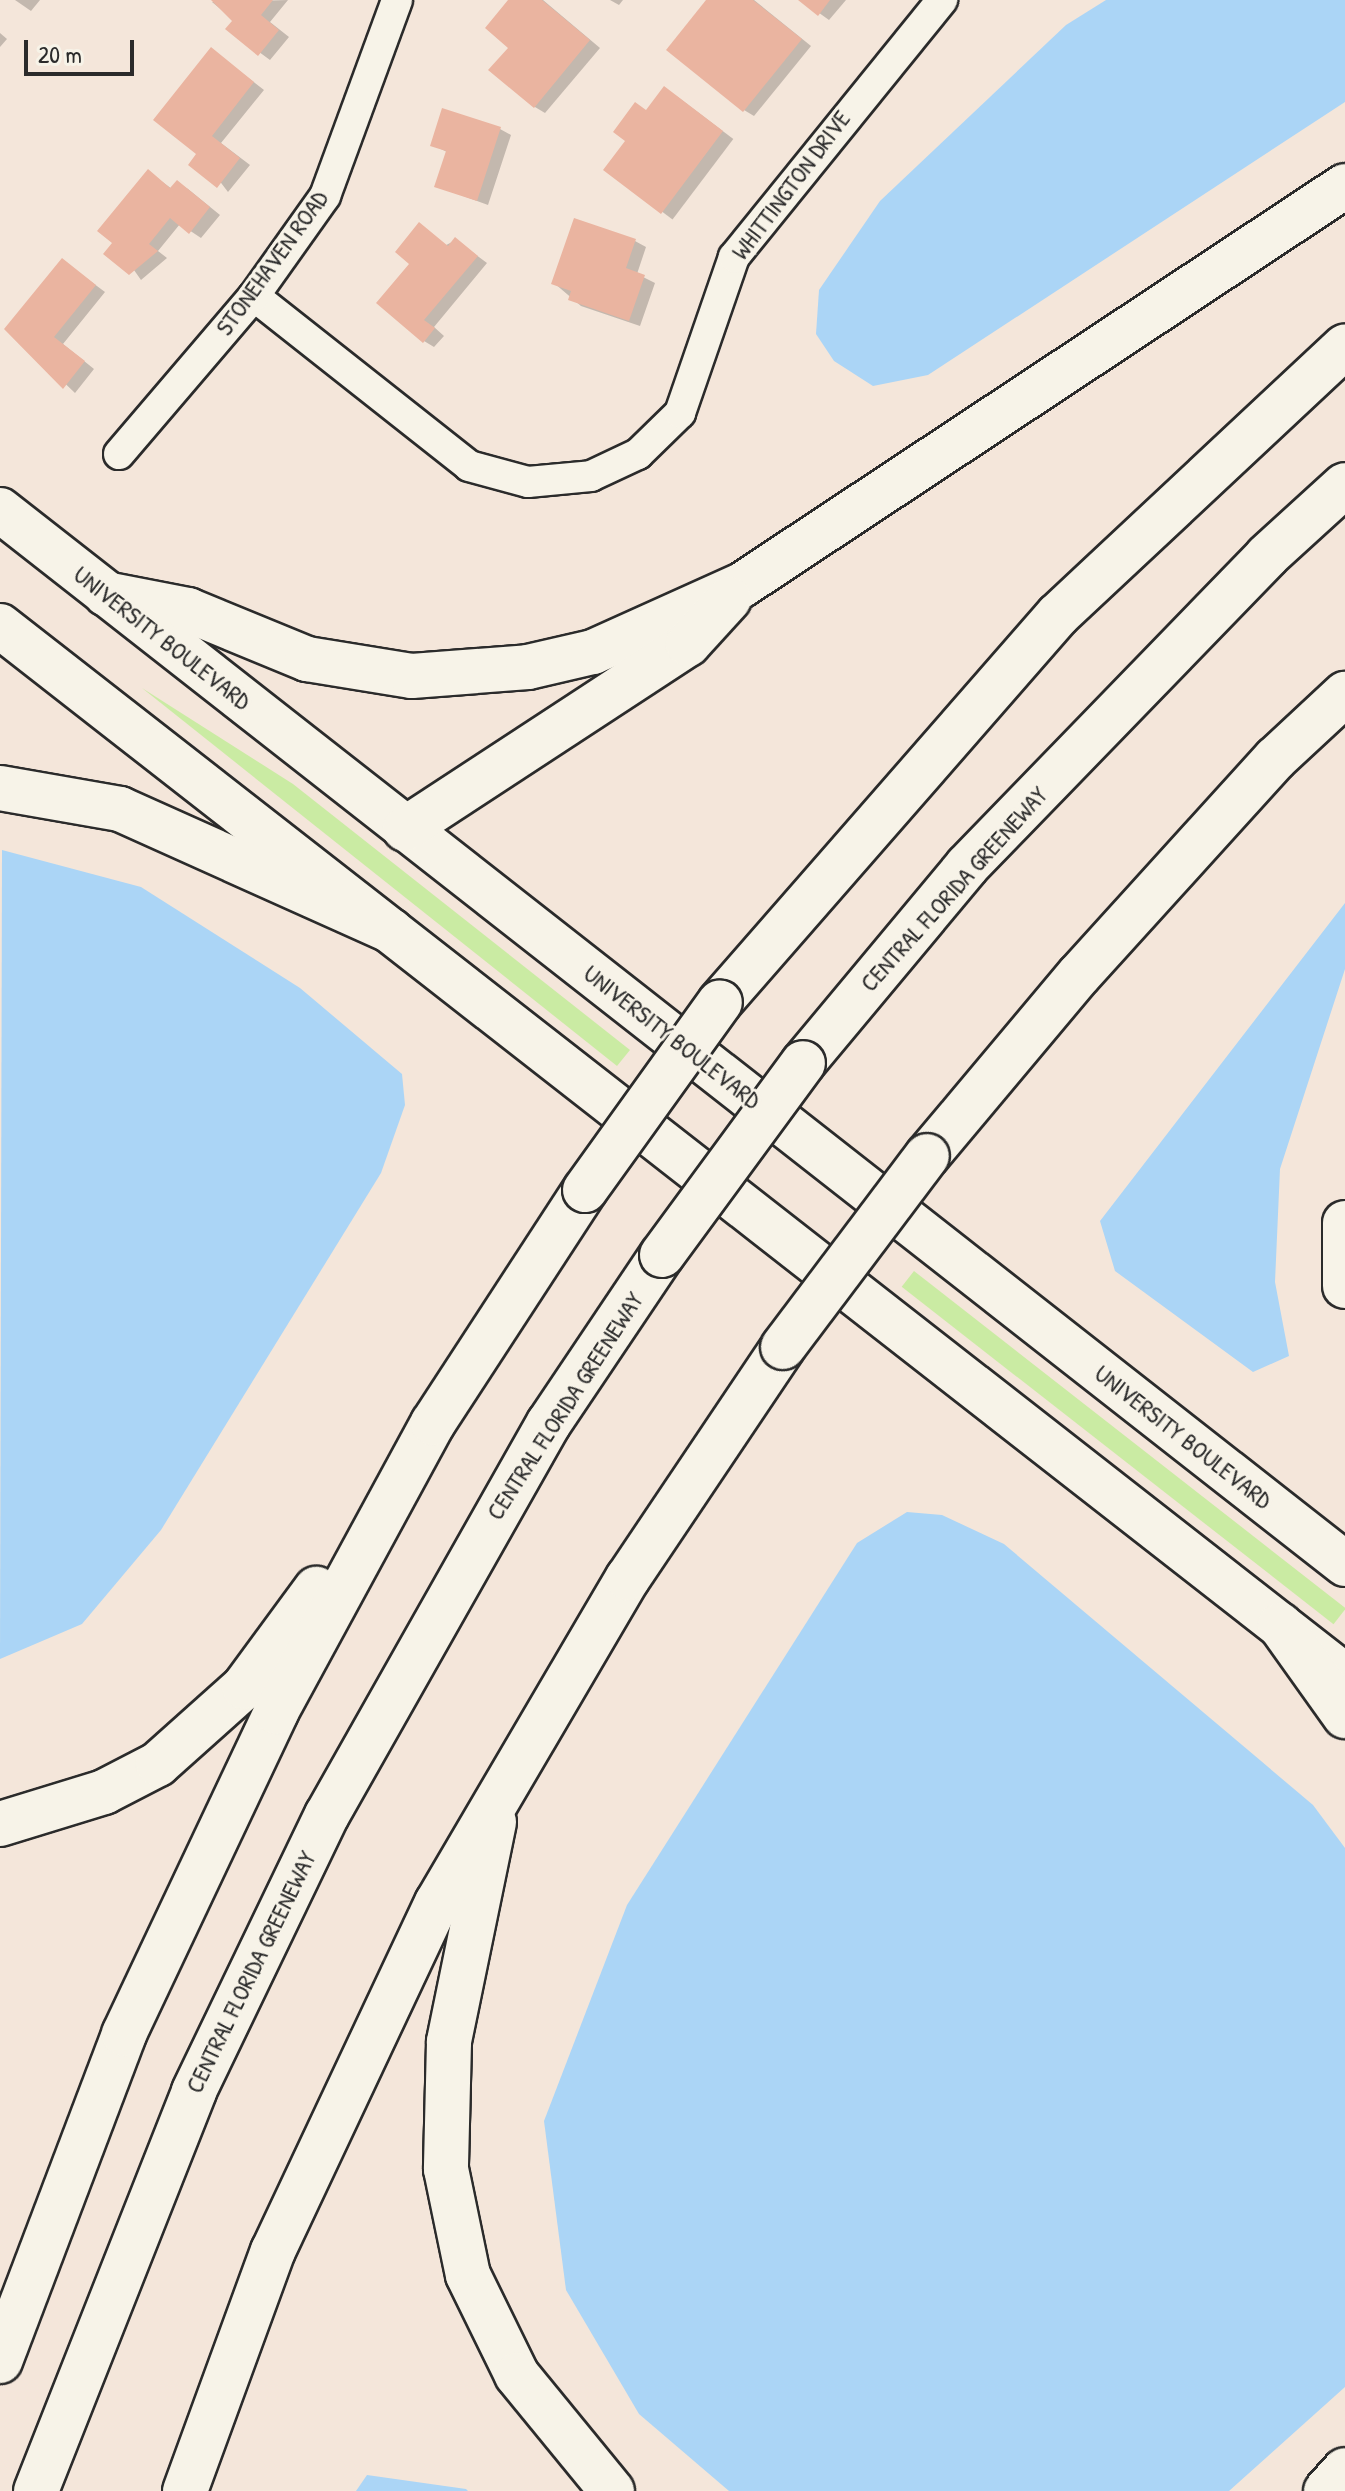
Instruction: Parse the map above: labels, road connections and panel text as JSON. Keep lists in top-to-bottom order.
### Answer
{
  "streets": {
    "main road": ["UNIVERSITY BOULEVARD", "CENTRAL FLORIDA GREENEWAY"],
    "street": ["WHITTINGTON DRIVE", "STONEHAVEN ROAD"]
  },
  "crossings": [
    ["WHITTINGTON DRIVE", "STONEHAVEN ROAD"]
  ],
  "scale_bar": "20 m"
}
